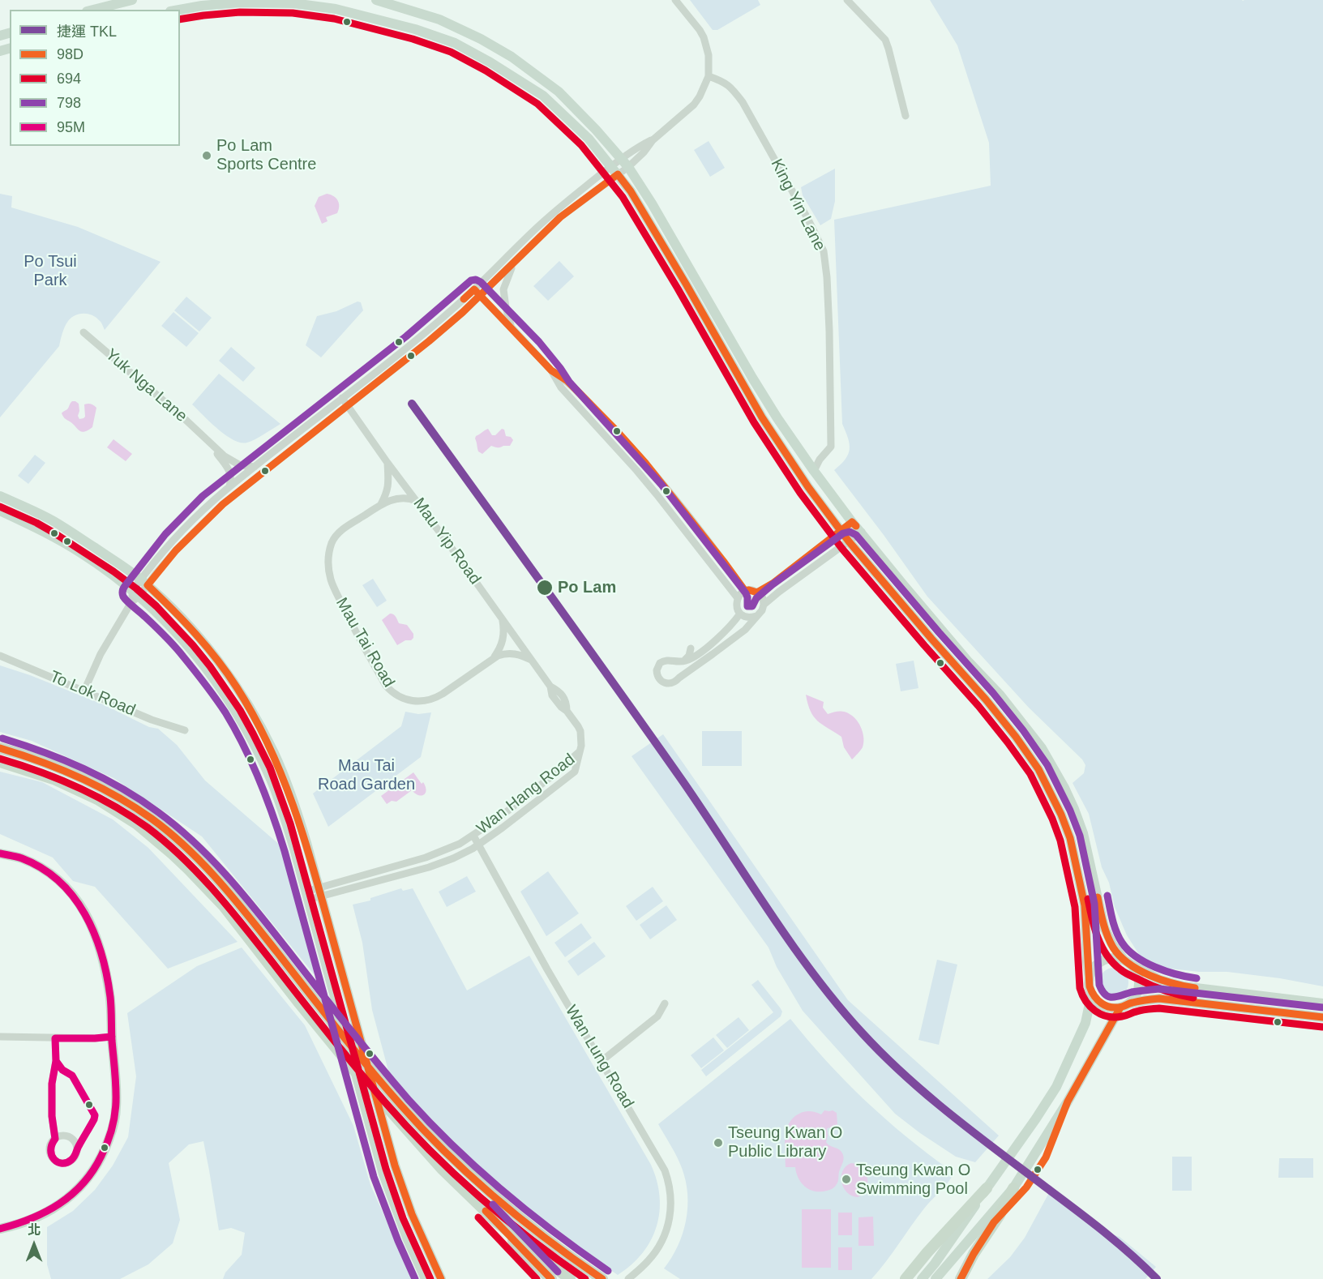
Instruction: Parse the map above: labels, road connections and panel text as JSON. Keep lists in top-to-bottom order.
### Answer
{
  "streets": {
    "street": [
      "King Yin Lane",
      "Yuk Nga Lane",
      "Mau Yip Road",
      "Mau Tai Road",
      "To Lok Road",
      "Wan Hang Road",
      "Wan Lung Road"
    ]
  },
  "crossings": [
    ["Mau Yip Road", "Mau Tai Road"],
    ["Mau Yip Road", "Wan Hang Road"],
    ["Wan Hang Road", "Wan Lung Road"]
  ],
  "parks": ["Po Tsui Park", "Mau Tai Road Garden"],
  "places": [
    "Po Lam Sports Centre",
    "Po Lam",
    "Tseung Kwan O Public Library",
    "Tseung Kwan O Swimming Pool"
  ],
  "lines": [
    "transit line 694",
    "transit line 98D",
    "transit line 798",
    "metro line TKL",
    "transit line 95M"
  ],
  "legend": [
    "捷運 TKL",
    "98D",
    "694",
    "798",
    "95M"
  ],
  "north": "top"
}
